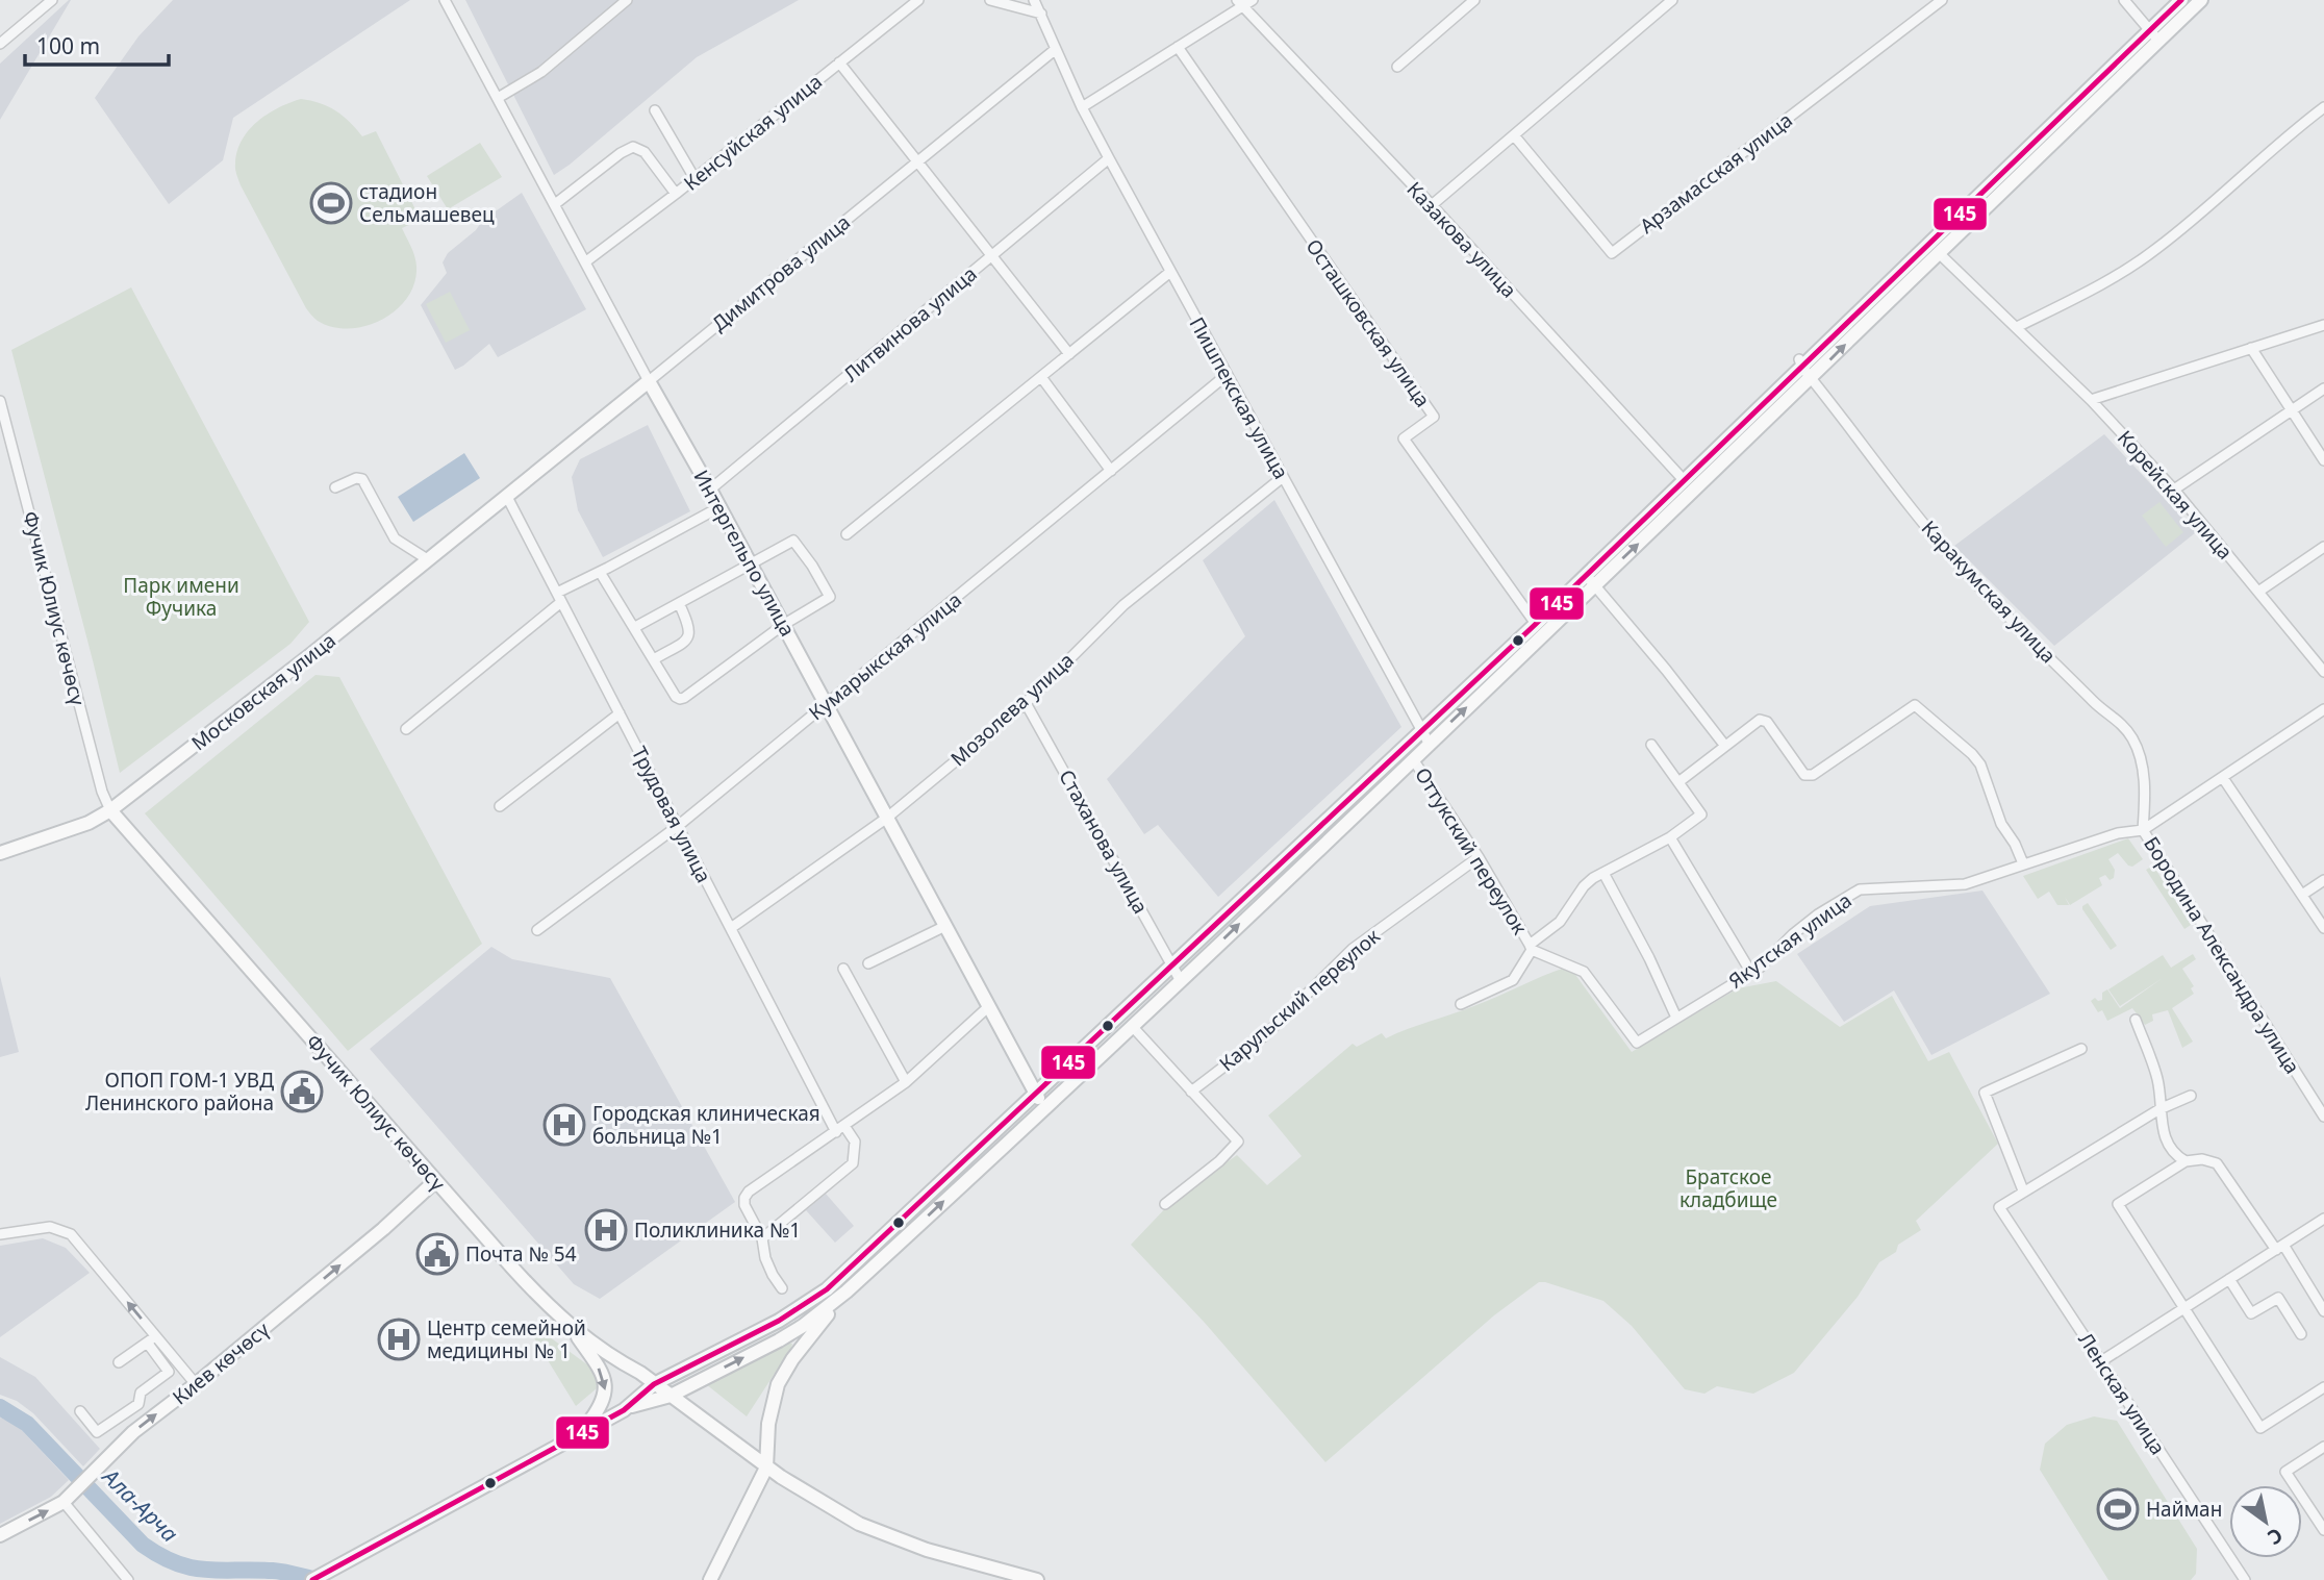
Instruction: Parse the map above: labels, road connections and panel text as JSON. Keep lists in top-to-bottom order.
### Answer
{
  "streets": {
    "main road": [
      "Димитрова улица",
      "Интергельпо улица",
      "Фучик Юлиус көчөсү",
      "Московская улица",
      "Киев көчөсү"
    ],
    "street": [
      "Кенсуйская улица",
      "Арзамасская улица",
      "Казакова улица",
      "Осташковская улица",
      "Литвинова улица",
      "Пишпекская улица",
      "Корейская улица",
      "Каракумская улица",
      "Кумарыкская улица",
      "Мозолева улица",
      "Трудовая улица",
      "Стаханова улица",
      "Оттукский переулок",
      "Якутская улица",
      "Бородина Александра улица",
      "Карульский переулок",
      "Ленская улица"
    ]
  },
  "crossings": [
    ["Кенсуйская улица", "Интергельпо улица"],
    ["Димитрова улица", "Пишпекская улица"],
    ["Димитрова улица", "Интергельпо улица"],
    ["Димитрова улица", "Московская улица"],
    ["Димитрова улица", "Трудовая улица"],
    ["Литвинова улица", "Пишпекская улица"],
    ["Литвинова улица", "Интергельпо улица"],
    ["Пишпекская улица", "Кумарыкская улица"],
    ["Пишпекская улица", "Мозолева улица"],
    ["Интергельпо улица", "Кумарыкская улица"],
    ["Интергельпо улица", "Мозолева улица"],
    ["Каракумская улица", "Якутская улица"],
    ["Каракумская улица", "Бородина Александра улица"],
    ["Фучик Юлиус көчөсү", "Московская улица"],
    ["Фучик Юлиус көчөсү", "Киев көчөсү"],
    ["Кумарыкская улица", "Трудовая улица"],
    ["Московская улица", "Трудовая улица"],
    ["Мозолева улица", "Трудовая улица"],
    ["Мозолева улица", "Стаханова улица"],
    ["Оттукский переулок", "Якутская улица"],
    ["Оттукский переулок", "Карульский переулок"],
    ["Якутская улица", "Бородина Александра улица"]
  ],
  "one_way": ["Киев көчөсү"],
  "water": ["Ала-Арча"],
  "parks": ["Парк имени Фучика", "Братское кладбище"],
  "places": {
    "sports": ["стадион Сельмашевец", "Найман"],
    "public building": ["ОПОП ГОМ-1 УВД Ленинского района", "Почта № 54"],
    "hospital": ["Городская клиническая больница №1", "Поликлиника №1", "Центр семейной медицины № 1"]
  },
  "lines": ["transit line 145"],
  "scale_bar": "100 m",
  "north": "bottom right"
}
